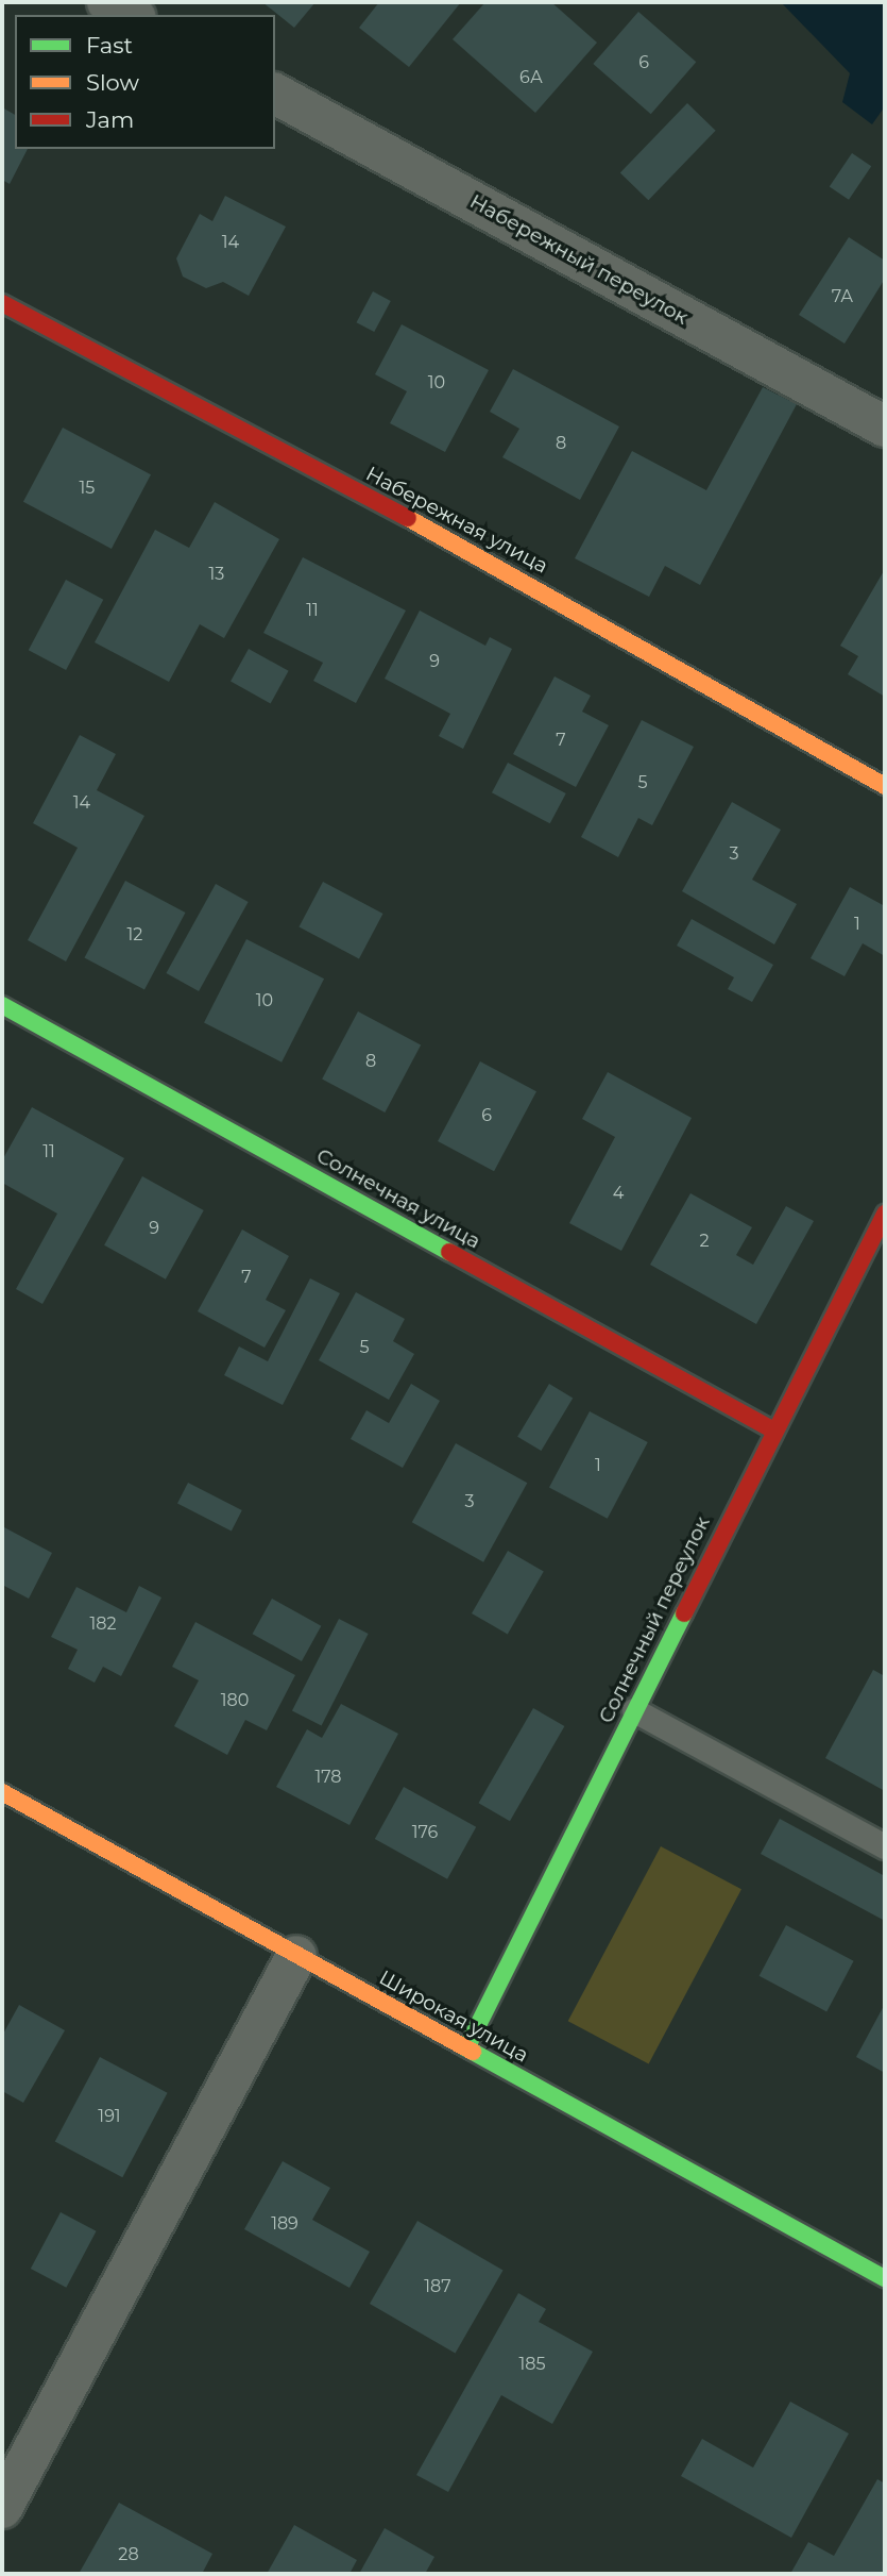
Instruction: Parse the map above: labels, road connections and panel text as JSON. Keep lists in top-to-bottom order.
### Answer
{
  "streets": {
    "street": [
      "Набережный переулок",
      "Набережная улица",
      "Солнечная улица",
      "Солнечный переулок",
      "Широкая улица"
    ]
  },
  "crossings": [
    ["Солнечная улица", "Солнечный переулок"],
    ["Солнечный переулок", "Широкая улица"]
  ],
  "house_numbers": [
    "6",
    "6А",
    "14",
    "7А",
    "10",
    "8",
    "15",
    "13",
    "11",
    "9",
    "7",
    "5",
    "14",
    "3",
    "1",
    "12",
    "10",
    "8",
    "6",
    "11",
    "4",
    "9",
    "2",
    "7",
    "5",
    "1",
    "3",
    "182",
    "180",
    "178",
    "176",
    "191",
    "189",
    "187",
    "185",
    "28"
  ],
  "legend": ["Fast", "Slow", "Jam"]
}
